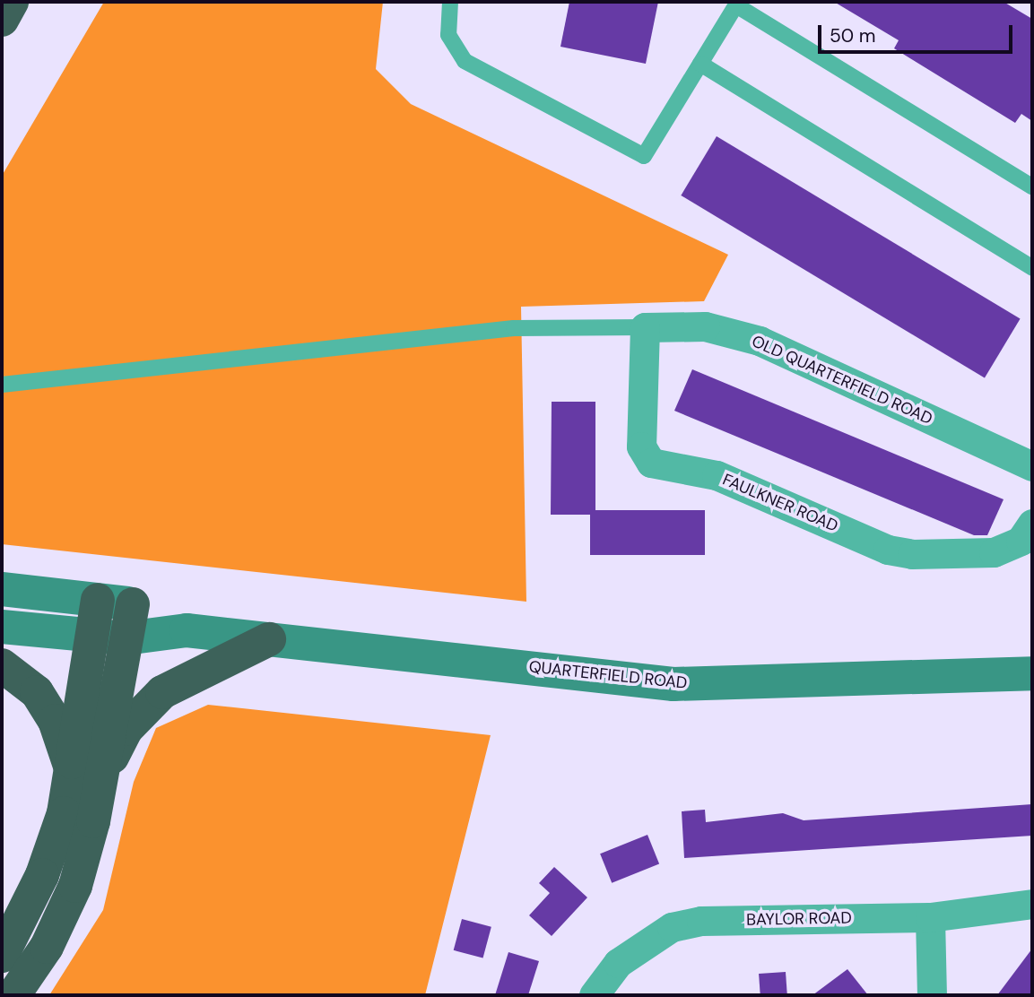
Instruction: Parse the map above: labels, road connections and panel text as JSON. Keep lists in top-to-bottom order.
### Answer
{
  "streets": {
    "main road": ["QUARTERFIELD ROAD"],
    "street": ["OLD QUARTERFIELD ROAD", "FAULKNER ROAD", "BAYLOR ROAD"]
  },
  "crossings": [
    ["OLD QUARTERFIELD ROAD", "FAULKNER ROAD"]
  ],
  "scale_bar": "50 m"
}
